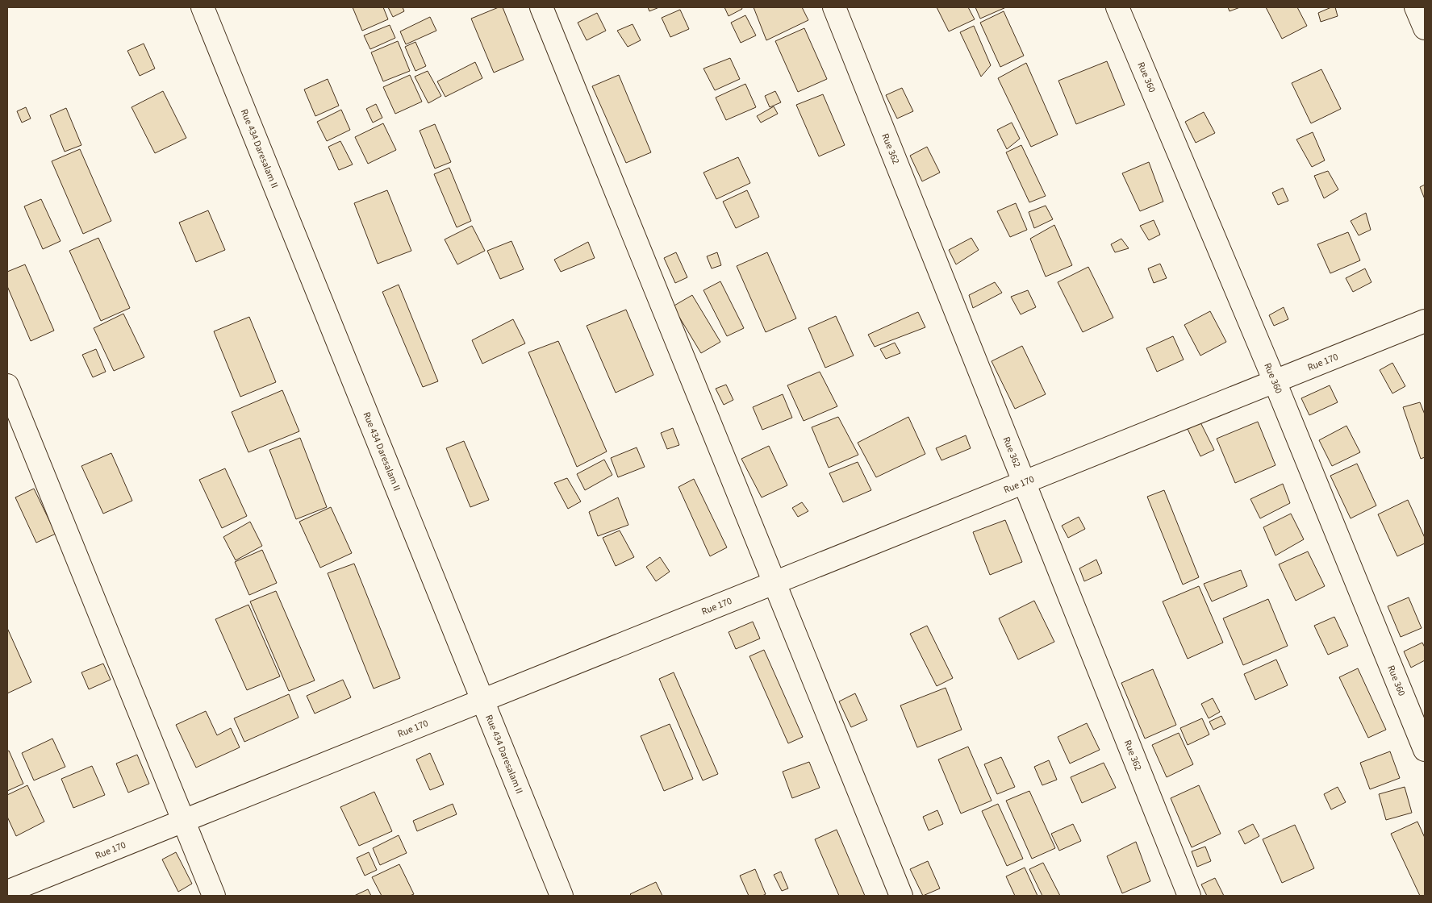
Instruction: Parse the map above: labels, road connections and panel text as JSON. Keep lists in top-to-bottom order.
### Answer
{
  "streets": {
    "street": [
      "Rue 360",
      "Rue 434 Daresalam II",
      "Rue 362",
      "Rue 170"
    ]
  },
  "crossings": [
    ["Rue 360", "Rue 170"],
    ["Rue 434 Daresalam II", "Rue 170"],
    ["Rue 362", "Rue 170"]
  ]
}
